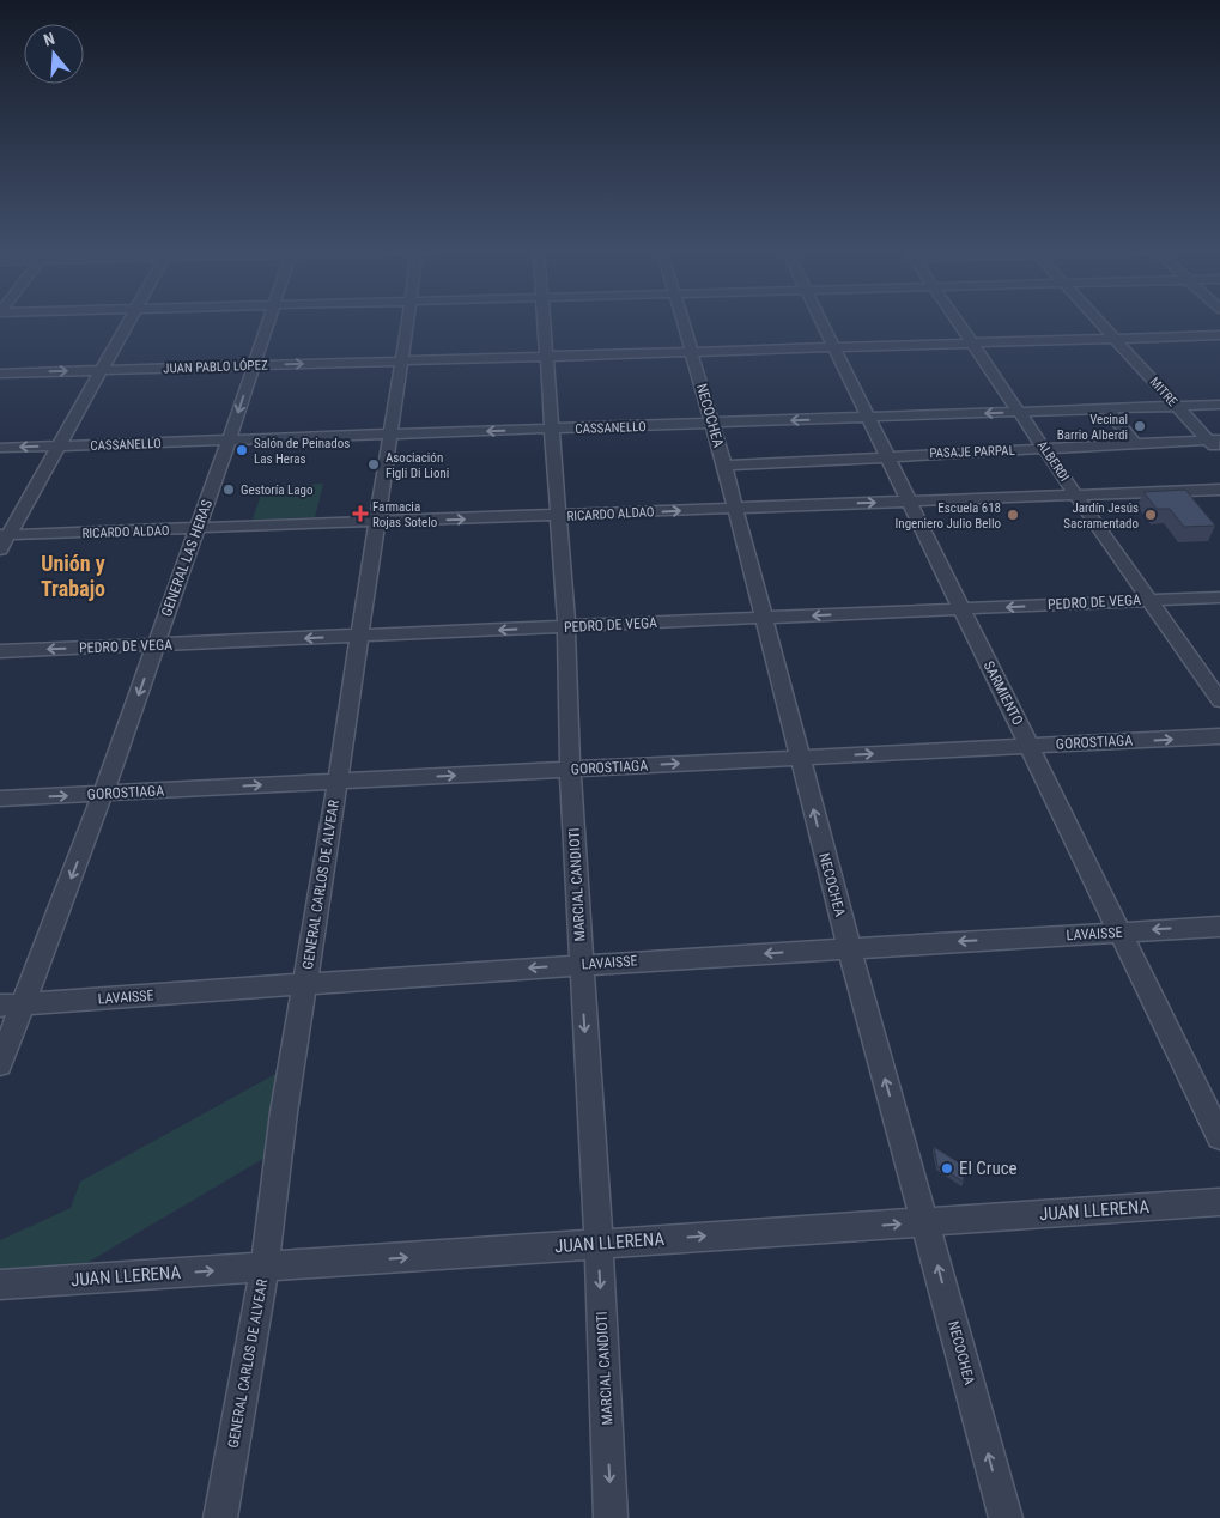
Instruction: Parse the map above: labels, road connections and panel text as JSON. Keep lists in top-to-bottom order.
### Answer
{
  "streets": {
    "street": [
      "JUAN PABLO LÓPEZ",
      "MITRE",
      "NECOCHEA",
      "CASSANELLO",
      "PASAJE PARPAL",
      "ALBERDI",
      "RICARDO ALDAO",
      "GENERAL LAS HERAS",
      "PEDRO DE VEGA",
      "SARMIENTO",
      "GOROSTIAGA",
      "GENERAL CARLOS DE ALVEAR",
      "MARCIAL CANDIOTI",
      "LAVAISSE",
      "JUAN LLERENA"
    ]
  },
  "crossings": [
    ["JUAN PABLO LÓPEZ", "MITRE"],
    ["JUAN PABLO LÓPEZ", "NECOCHEA"],
    ["JUAN PABLO LÓPEZ", "ALBERDI"],
    ["JUAN PABLO LÓPEZ", "GENERAL LAS HERAS"],
    ["JUAN PABLO LÓPEZ", "SARMIENTO"],
    ["JUAN PABLO LÓPEZ", "GENERAL CARLOS DE ALVEAR"],
    ["JUAN PABLO LÓPEZ", "MARCIAL CANDIOTI"],
    ["MITRE", "CASSANELLO"],
    ["MITRE", "PASAJE PARPAL"],
    ["NECOCHEA", "CASSANELLO"],
    ["NECOCHEA", "PASAJE PARPAL"],
    ["NECOCHEA", "RICARDO ALDAO"],
    ["NECOCHEA", "PEDRO DE VEGA"],
    ["NECOCHEA", "GOROSTIAGA"],
    ["NECOCHEA", "LAVAISSE"],
    ["NECOCHEA", "JUAN LLERENA"],
    ["CASSANELLO", "ALBERDI"],
    ["CASSANELLO", "GENERAL LAS HERAS"],
    ["CASSANELLO", "SARMIENTO"],
    ["CASSANELLO", "GENERAL CARLOS DE ALVEAR"],
    ["CASSANELLO", "MARCIAL CANDIOTI"],
    ["PASAJE PARPAL", "ALBERDI"],
    ["PASAJE PARPAL", "SARMIENTO"],
    ["ALBERDI", "RICARDO ALDAO"],
    ["ALBERDI", "PEDRO DE VEGA"],
    ["RICARDO ALDAO", "GENERAL LAS HERAS"],
    ["RICARDO ALDAO", "SARMIENTO"],
    ["RICARDO ALDAO", "GENERAL CARLOS DE ALVEAR"],
    ["RICARDO ALDAO", "MARCIAL CANDIOTI"],
    ["GENERAL LAS HERAS", "PEDRO DE VEGA"],
    ["GENERAL LAS HERAS", "GOROSTIAGA"],
    ["GENERAL LAS HERAS", "LAVAISSE"],
    ["PEDRO DE VEGA", "SARMIENTO"],
    ["PEDRO DE VEGA", "GENERAL CARLOS DE ALVEAR"],
    ["PEDRO DE VEGA", "MARCIAL CANDIOTI"],
    ["SARMIENTO", "GOROSTIAGA"],
    ["SARMIENTO", "LAVAISSE"],
    ["GOROSTIAGA", "GENERAL CARLOS DE ALVEAR"],
    ["GOROSTIAGA", "MARCIAL CANDIOTI"],
    ["GENERAL CARLOS DE ALVEAR", "LAVAISSE"],
    ["GENERAL CARLOS DE ALVEAR", "JUAN LLERENA"],
    ["MARCIAL CANDIOTI", "LAVAISSE"],
    ["MARCIAL CANDIOTI", "JUAN LLERENA"]
  ],
  "one_way": [
    "NECOCHEA",
    "CASSANELLO",
    "RICARDO ALDAO",
    "GENERAL LAS HERAS",
    "PEDRO DE VEGA",
    "GOROSTIAGA",
    "MARCIAL CANDIOTI",
    "LAVAISSE",
    "JUAN LLERENA"
  ],
  "districts": ["Unión y Trabajo"],
  "places": {
    "other": [
      "Vecinal Barrio Alberdi",
      "Salón de Peinados Las Heras",
      "Asociación Figli Di Lioni",
      "Gestoría Lago",
      "Escuela 618 Ingeniero Julio Bello",
      "Jardín Jesús Sacramentado",
      "El Cruce"
    ],
    "health": ["Farmacia Rojas Sotelo"]
  },
  "north": "top"
}
